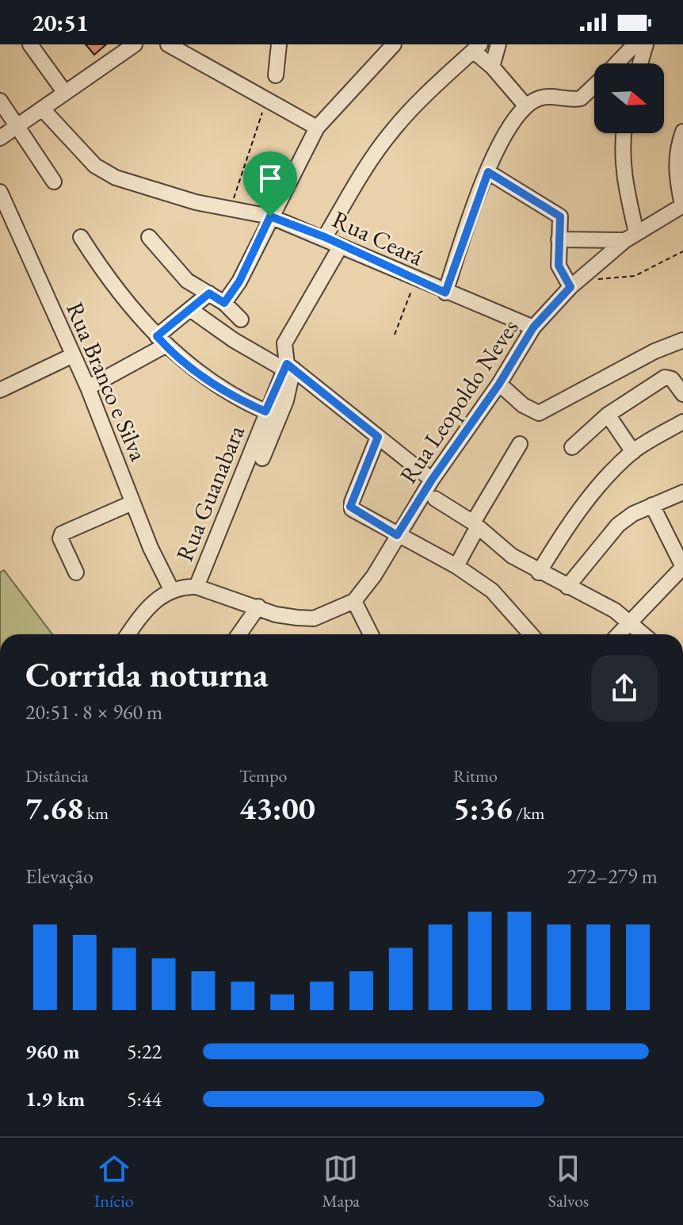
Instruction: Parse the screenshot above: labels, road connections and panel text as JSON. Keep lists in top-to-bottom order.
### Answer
{
  "streets": {
    "street": [
      "Rua Ceará",
      "Rua Branco e Silva",
      "Rua Leopoldo Neves",
      "Rua Guanabara"
    ]
  },
  "crossings": [
    ["Rua Ceará", "Rua Leopoldo Neves"],
    ["Rua Ceará", "Rua Guanabara"],
    ["Rua Branco e Silva", "Rua Leopoldo Neves"],
    ["Rua Leopoldo Neves", "Rua Guanabara"]
  ],
  "north": "right",
  "page": {
    "status": "20:51",
    "heading": ["Corrida noturna", "20:51 · 8 × 960 m"],
    "stats": [
      ["Distância", "7.68 km"],
      ["Tempo", "43:00"],
      ["Ritmo", "5:36 /km"]
    ],
    "chart": ["Elevação", "272–279 m"],
    "list": [
      {
        "name": "960 m",
        "note": "5:22"
      },
      {
        "name": "1.9 km",
        "note": "5:44"
      }
    ],
    "tabs": ["Início", "Mapa", "Salvos"]
  }
}
